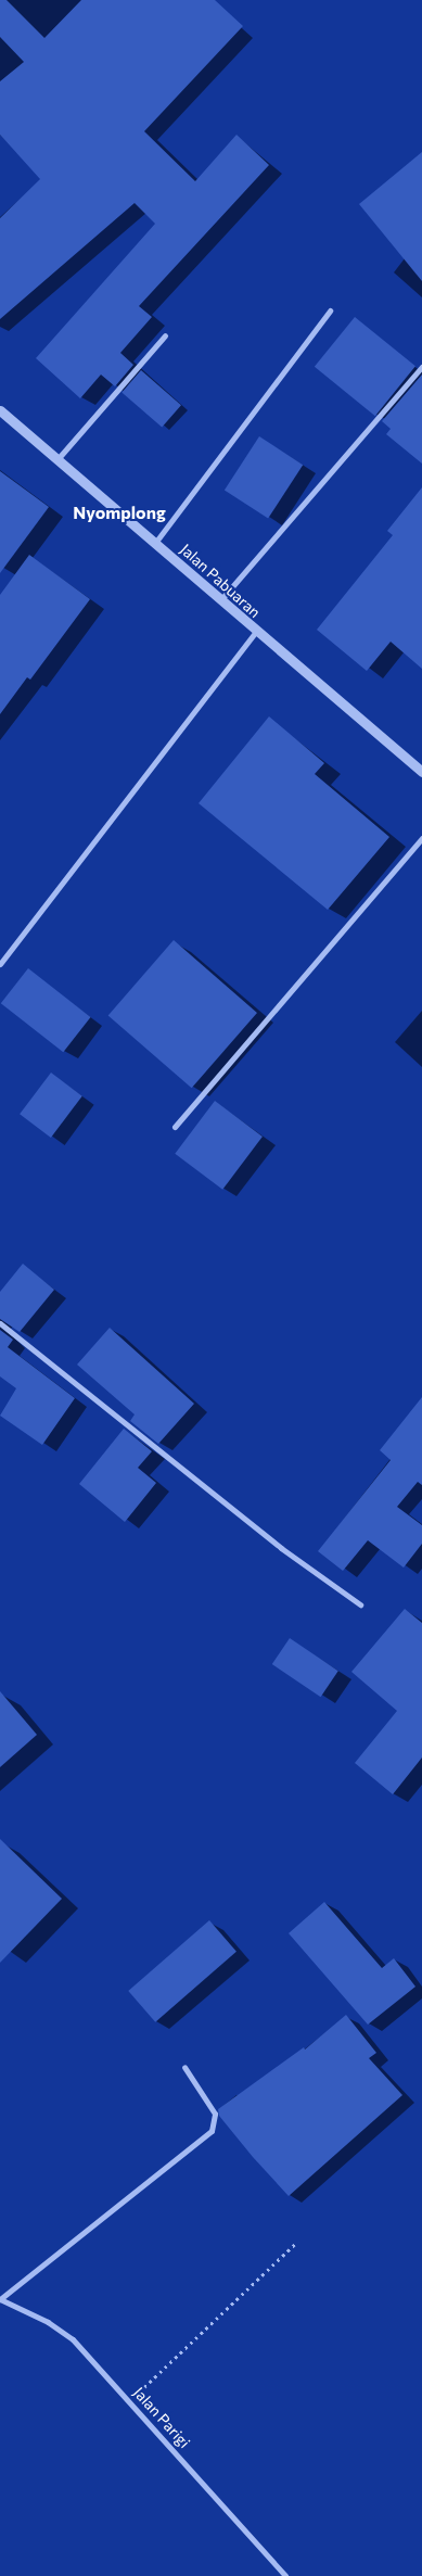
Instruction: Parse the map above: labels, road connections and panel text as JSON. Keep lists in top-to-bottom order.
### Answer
{
  "streets": {
    "street": ["Jalan Pabuaran", "Jalan Parigi"]
  },
  "districts": ["Nyomplong"]
}
